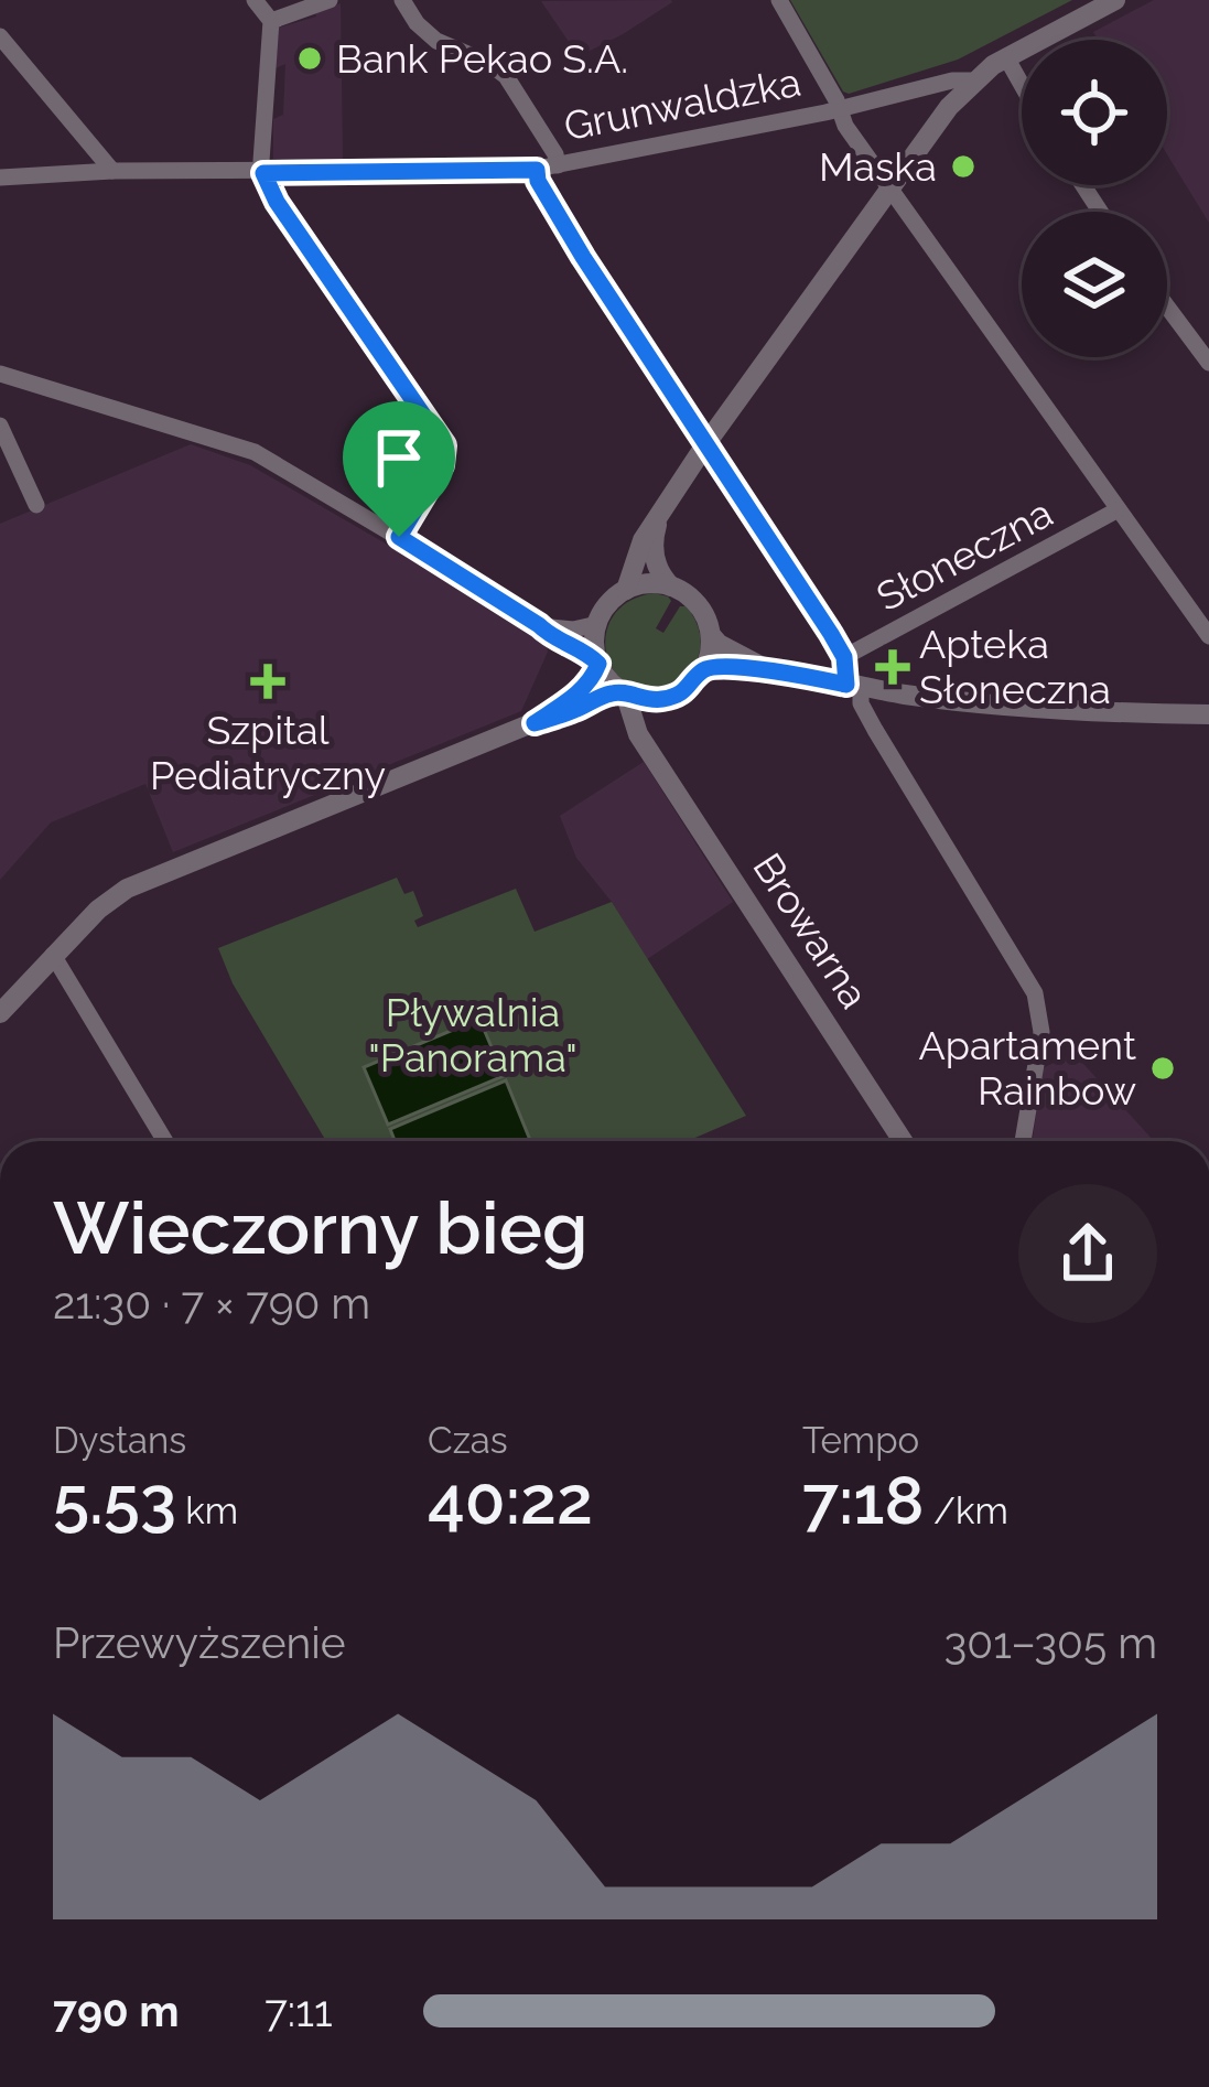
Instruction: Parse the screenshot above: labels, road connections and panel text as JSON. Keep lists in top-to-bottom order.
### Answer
{
  "streets": {
    "street": ["Grunwaldzka", "Słoneczna", "Browarna"]
  },
  "parks": ["Pływalnia \"Panorama\""],
  "places": {
    "other": ["Bank Pekao S.A.", "Maska", "Apartament Rainbow"],
    "health": ["Apteka Słoneczna", "Szpital Pediatryczny"]
  },
  "page": {
    "heading": ["Wieczorny bieg", "21:30 · 7 × 790 m"],
    "stats": [
      ["Dystans", "5.53 km"],
      ["Czas", "40:22"],
      ["Tempo", "7:18 /km"]
    ],
    "chart": ["Przewyższenie", "301–305 m"],
    "list": [
      {
        "name": "790 m",
        "note": "7:11"
      }
    ]
  }
}
